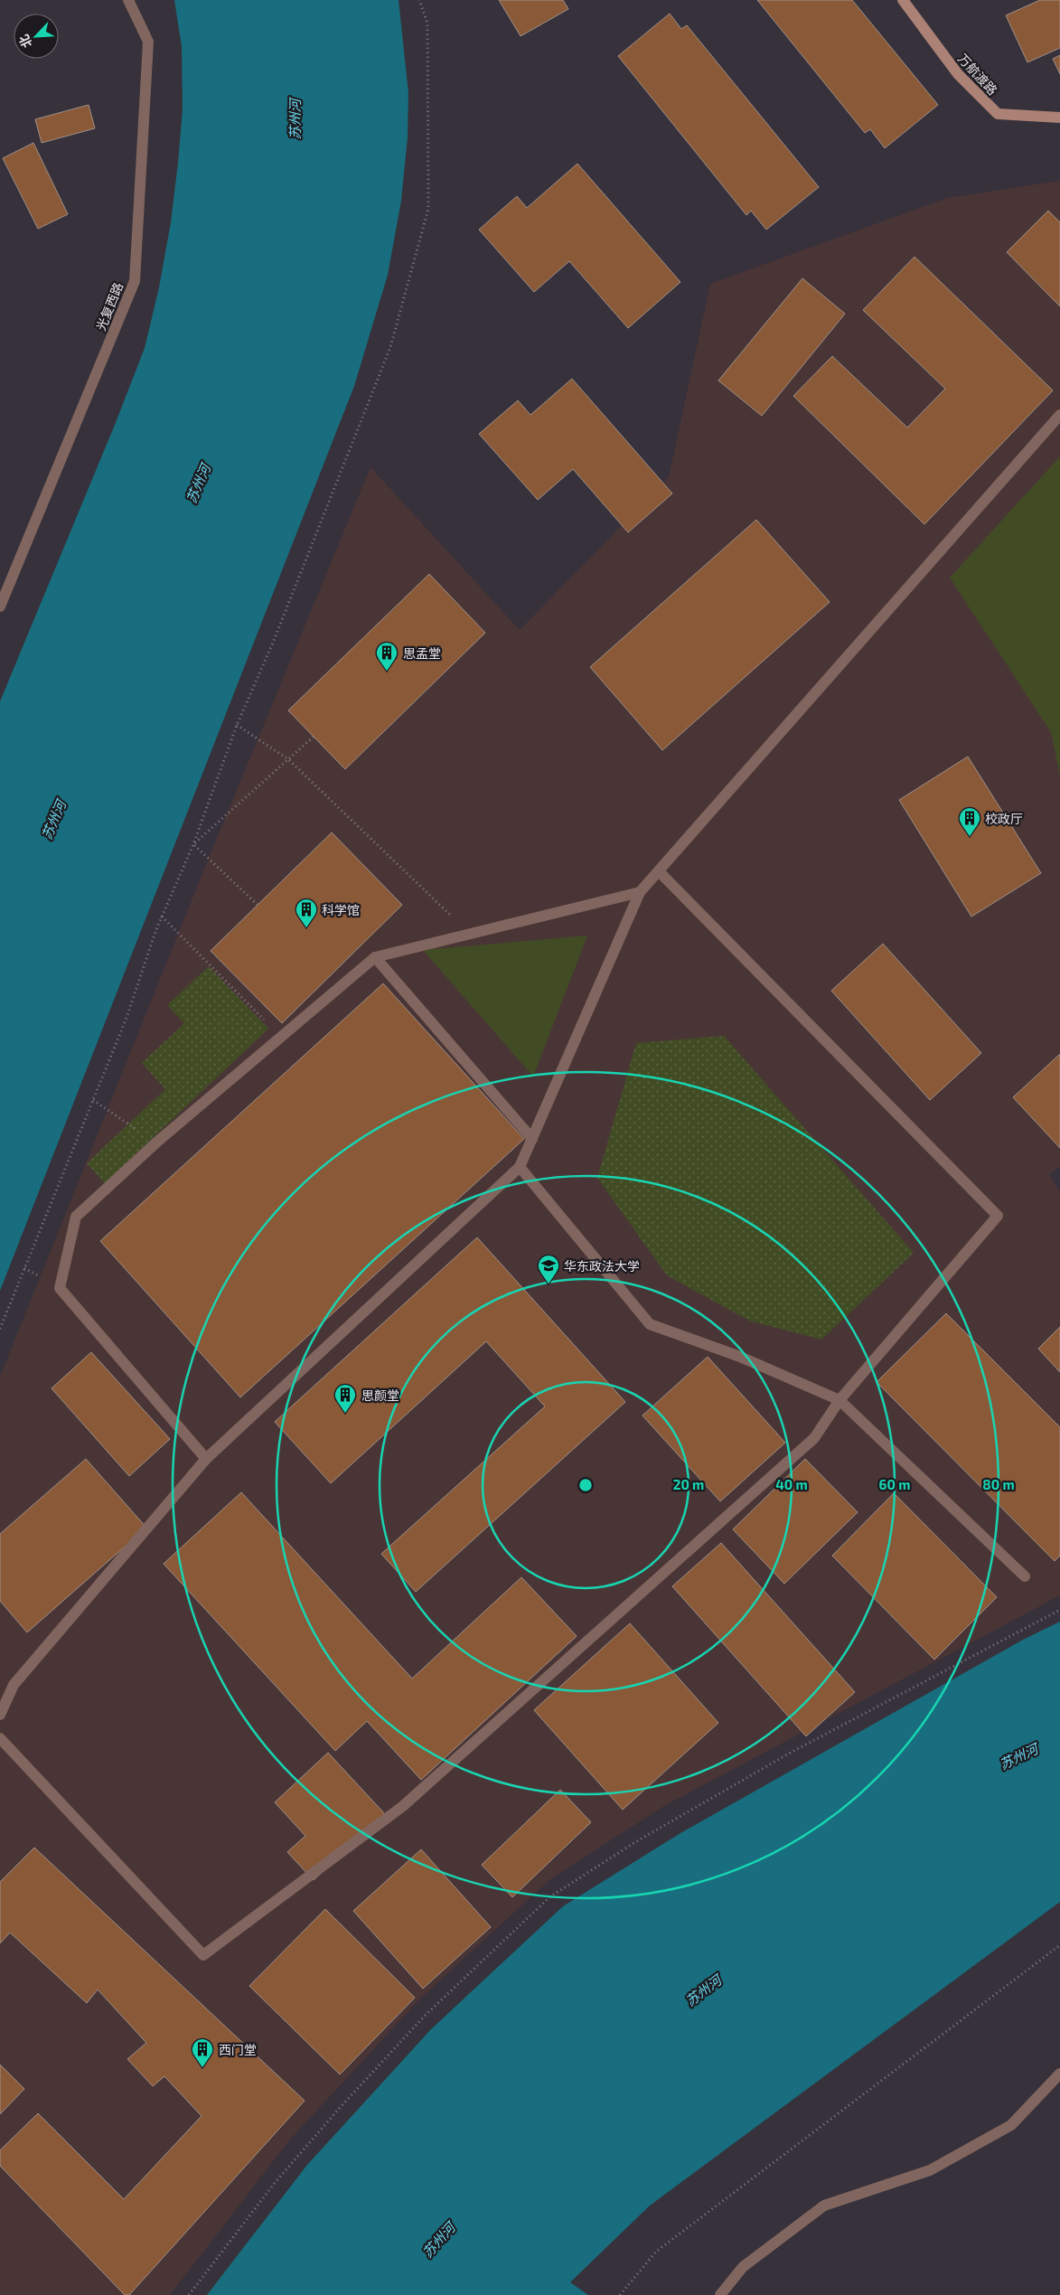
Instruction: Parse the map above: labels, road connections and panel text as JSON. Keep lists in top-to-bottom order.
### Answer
{
  "streets": {
    "street": ["万航渡路", "光复西路"]
  },
  "water": ["苏州河"],
  "places": {
    "building": [
      "思孟堂",
      "校政厅",
      "科学馆",
      "思颜堂",
      "西门堂"
    ],
    "school or university": ["华东政法大学"]
  },
  "north": "bottom left",
  "rings": [
    "20 m",
    "40 m",
    "60 m",
    "80 m"
  ]
}
